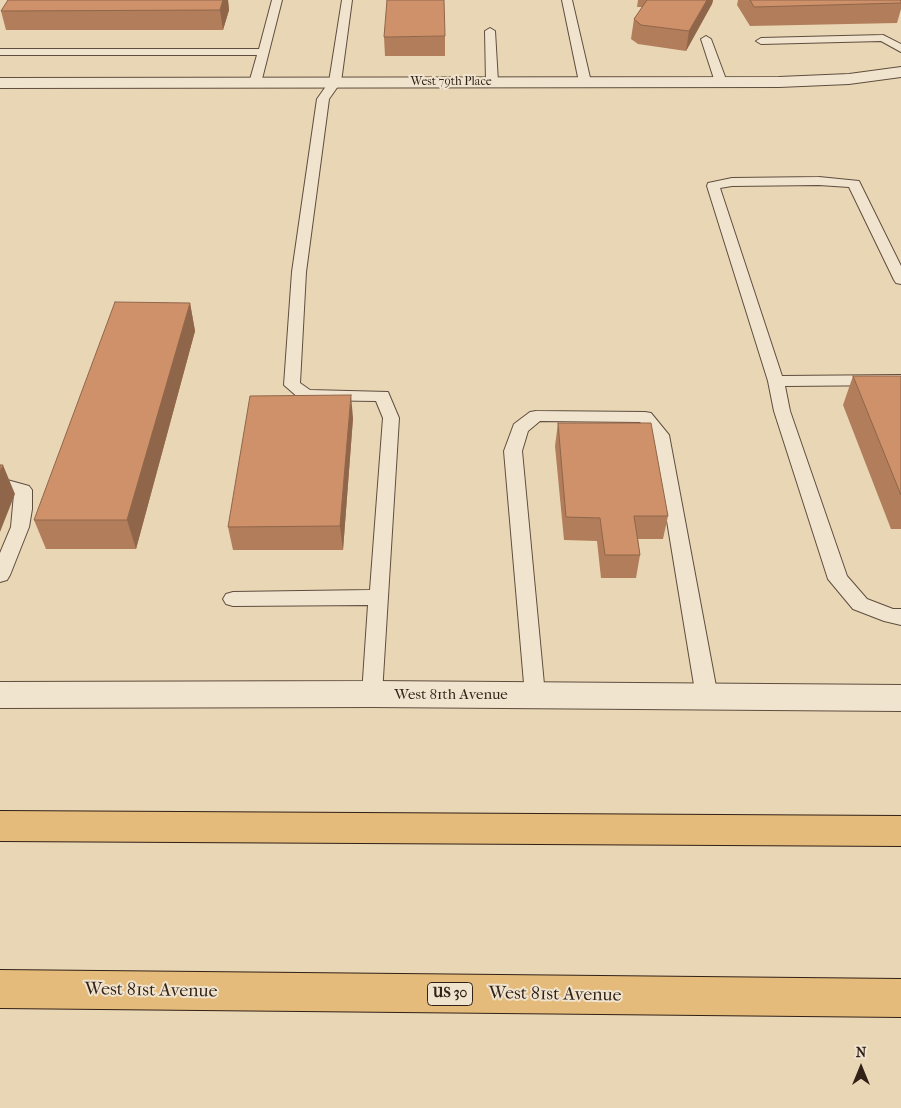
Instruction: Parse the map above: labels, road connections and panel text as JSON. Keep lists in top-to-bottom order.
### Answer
{
  "streets": {
    "main road": ["West 81st Avenue", "US 30"],
    "street": ["West 79th Place", "West 81th Avenue"]
  },
  "north": "top"
}
